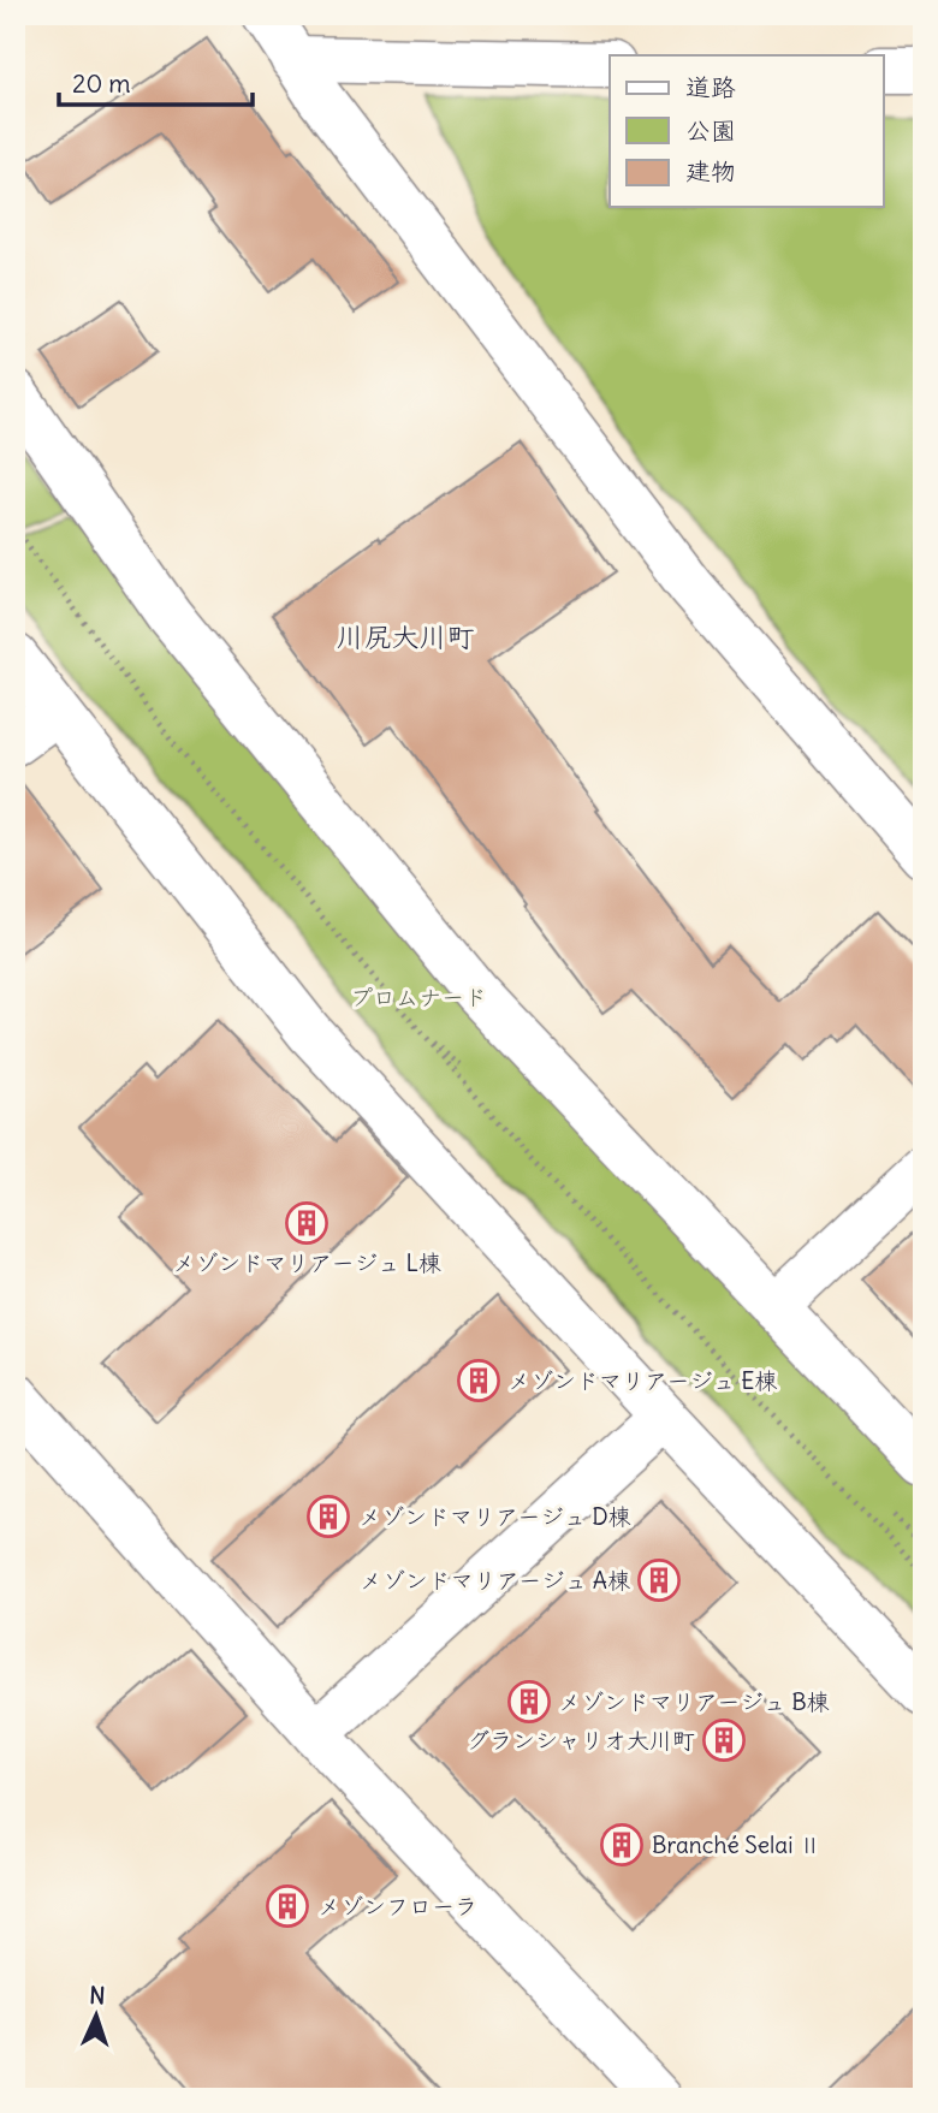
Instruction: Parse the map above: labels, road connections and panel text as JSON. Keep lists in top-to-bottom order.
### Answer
{
  "districts": ["川尻大川町"],
  "parks": ["プロムナード"],
  "places": {
    "building": [
      "メゾンドマリアージュ L棟",
      "メゾンドマリアージュ E棟",
      "メゾンドマリアージュ D棟",
      "メゾンドマリアージュ A棟",
      "メゾンドマリアージュ B棟",
      "グランシャリオ大川町",
      "Branché Selai Ⅱ",
      "メゾンフローラ"
    ]
  },
  "legend": ["道路", "公園", "建物"],
  "scale_bar": "20 m",
  "north": "top"
}
